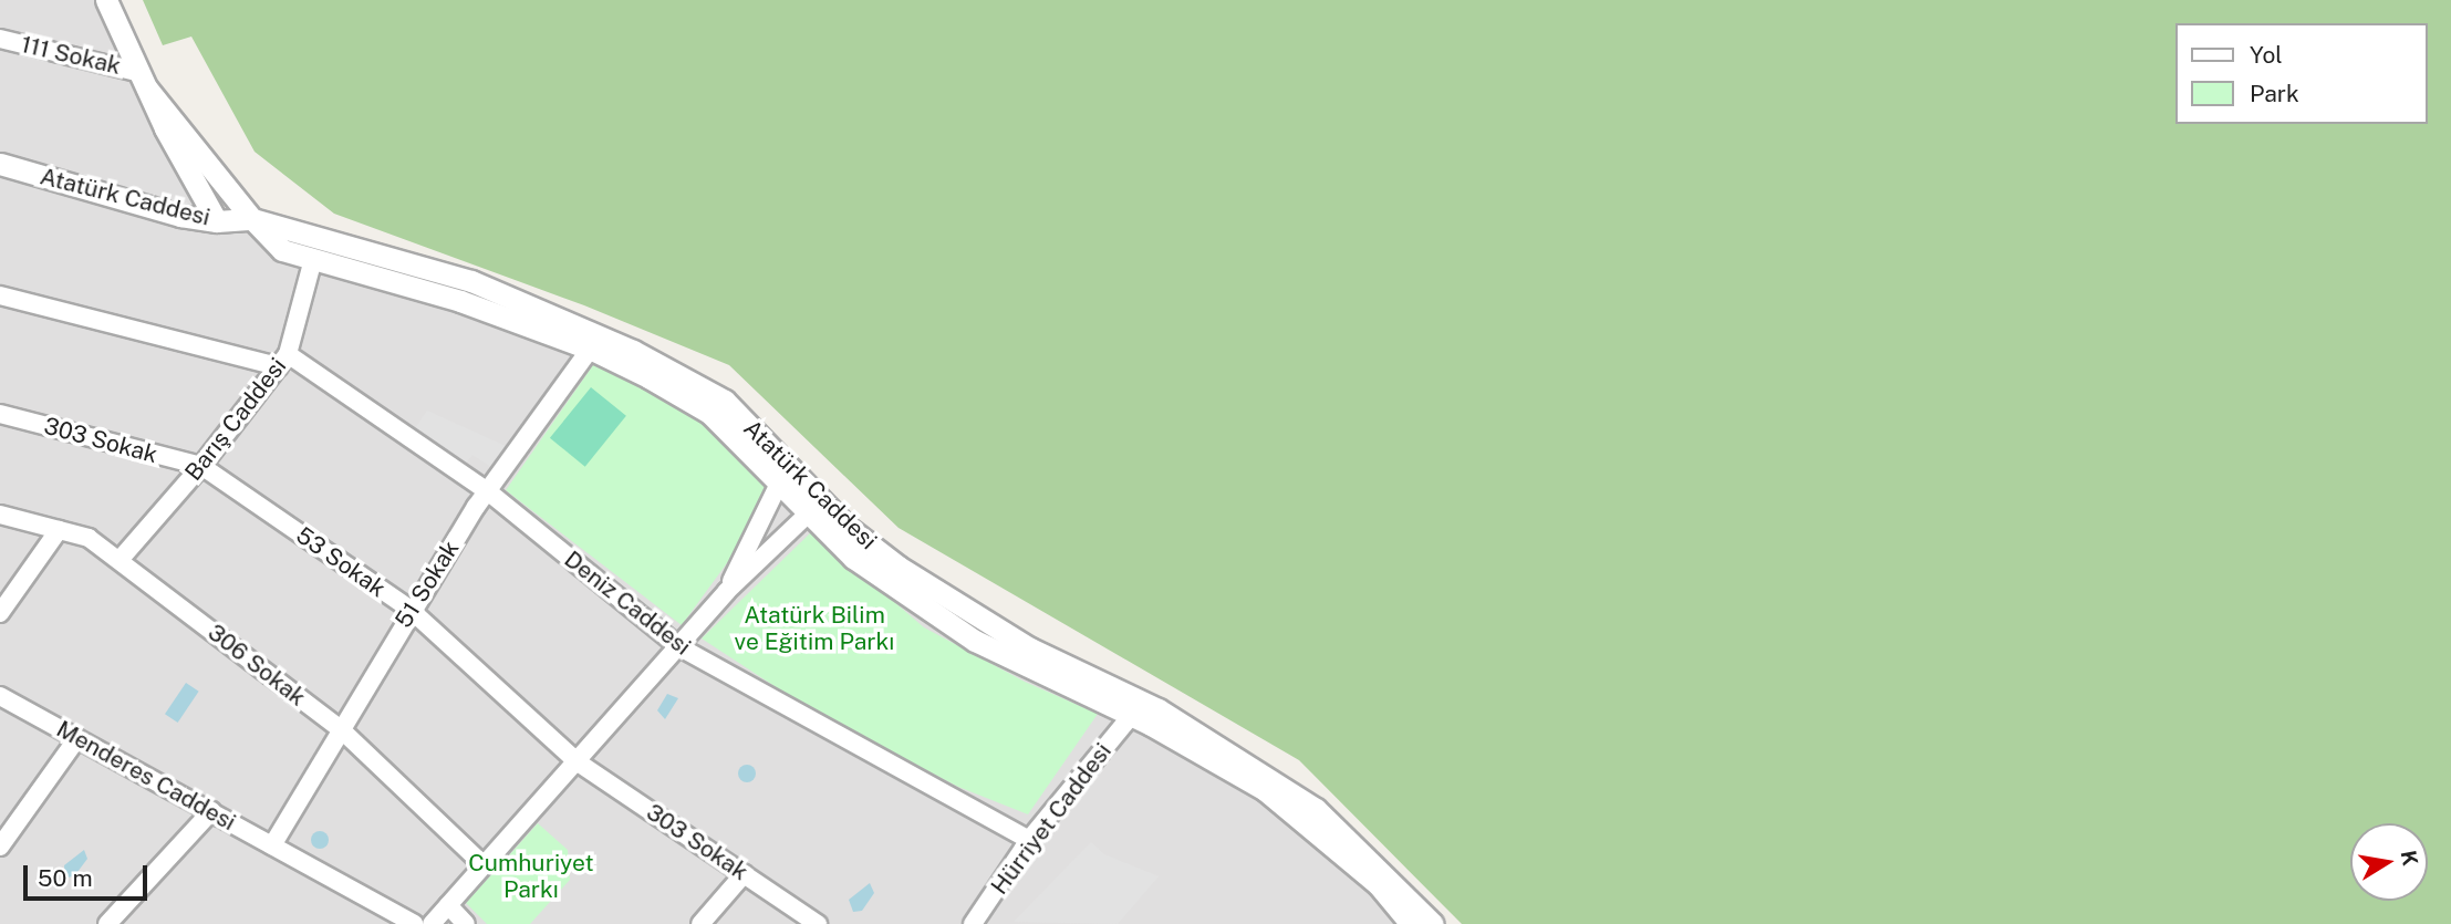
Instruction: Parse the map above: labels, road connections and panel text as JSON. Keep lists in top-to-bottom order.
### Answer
{
  "streets": {
    "street": [
      "111 Sokak",
      "Atatürk Caddesi",
      "Barış Caddesi",
      "303 Sokak",
      "53 Sokak",
      "51 Sokak",
      "Deniz Caddesi",
      "306 Sokak",
      "Menderes Caddesi",
      "Hürriyet Caddesi"
    ]
  },
  "crossings": [
    ["111 Sokak", "Atatürk Caddesi"],
    ["Atatürk Caddesi", "Barış Caddesi"],
    ["Atatürk Caddesi", "51 Sokak"],
    ["Atatürk Caddesi", "Hürriyet Caddesi"],
    ["Barış Caddesi", "303 Sokak"],
    ["Barış Caddesi", "53 Sokak"],
    ["Barış Caddesi", "Deniz Caddesi"],
    ["Barış Caddesi", "306 Sokak"],
    ["303 Sokak", "53 Sokak"],
    ["53 Sokak", "51 Sokak"],
    ["51 Sokak", "Deniz Caddesi"],
    ["51 Sokak", "306 Sokak"],
    ["51 Sokak", "Menderes Caddesi"],
    ["Deniz Caddesi", "Hürriyet Caddesi"]
  ],
  "parks": ["Atatürk Bilim ve Eğitim Parkı", "Cumhuriyet Parkı"],
  "legend": ["Yol", "Park"],
  "scale_bar": "50 m",
  "north": "right"
}
